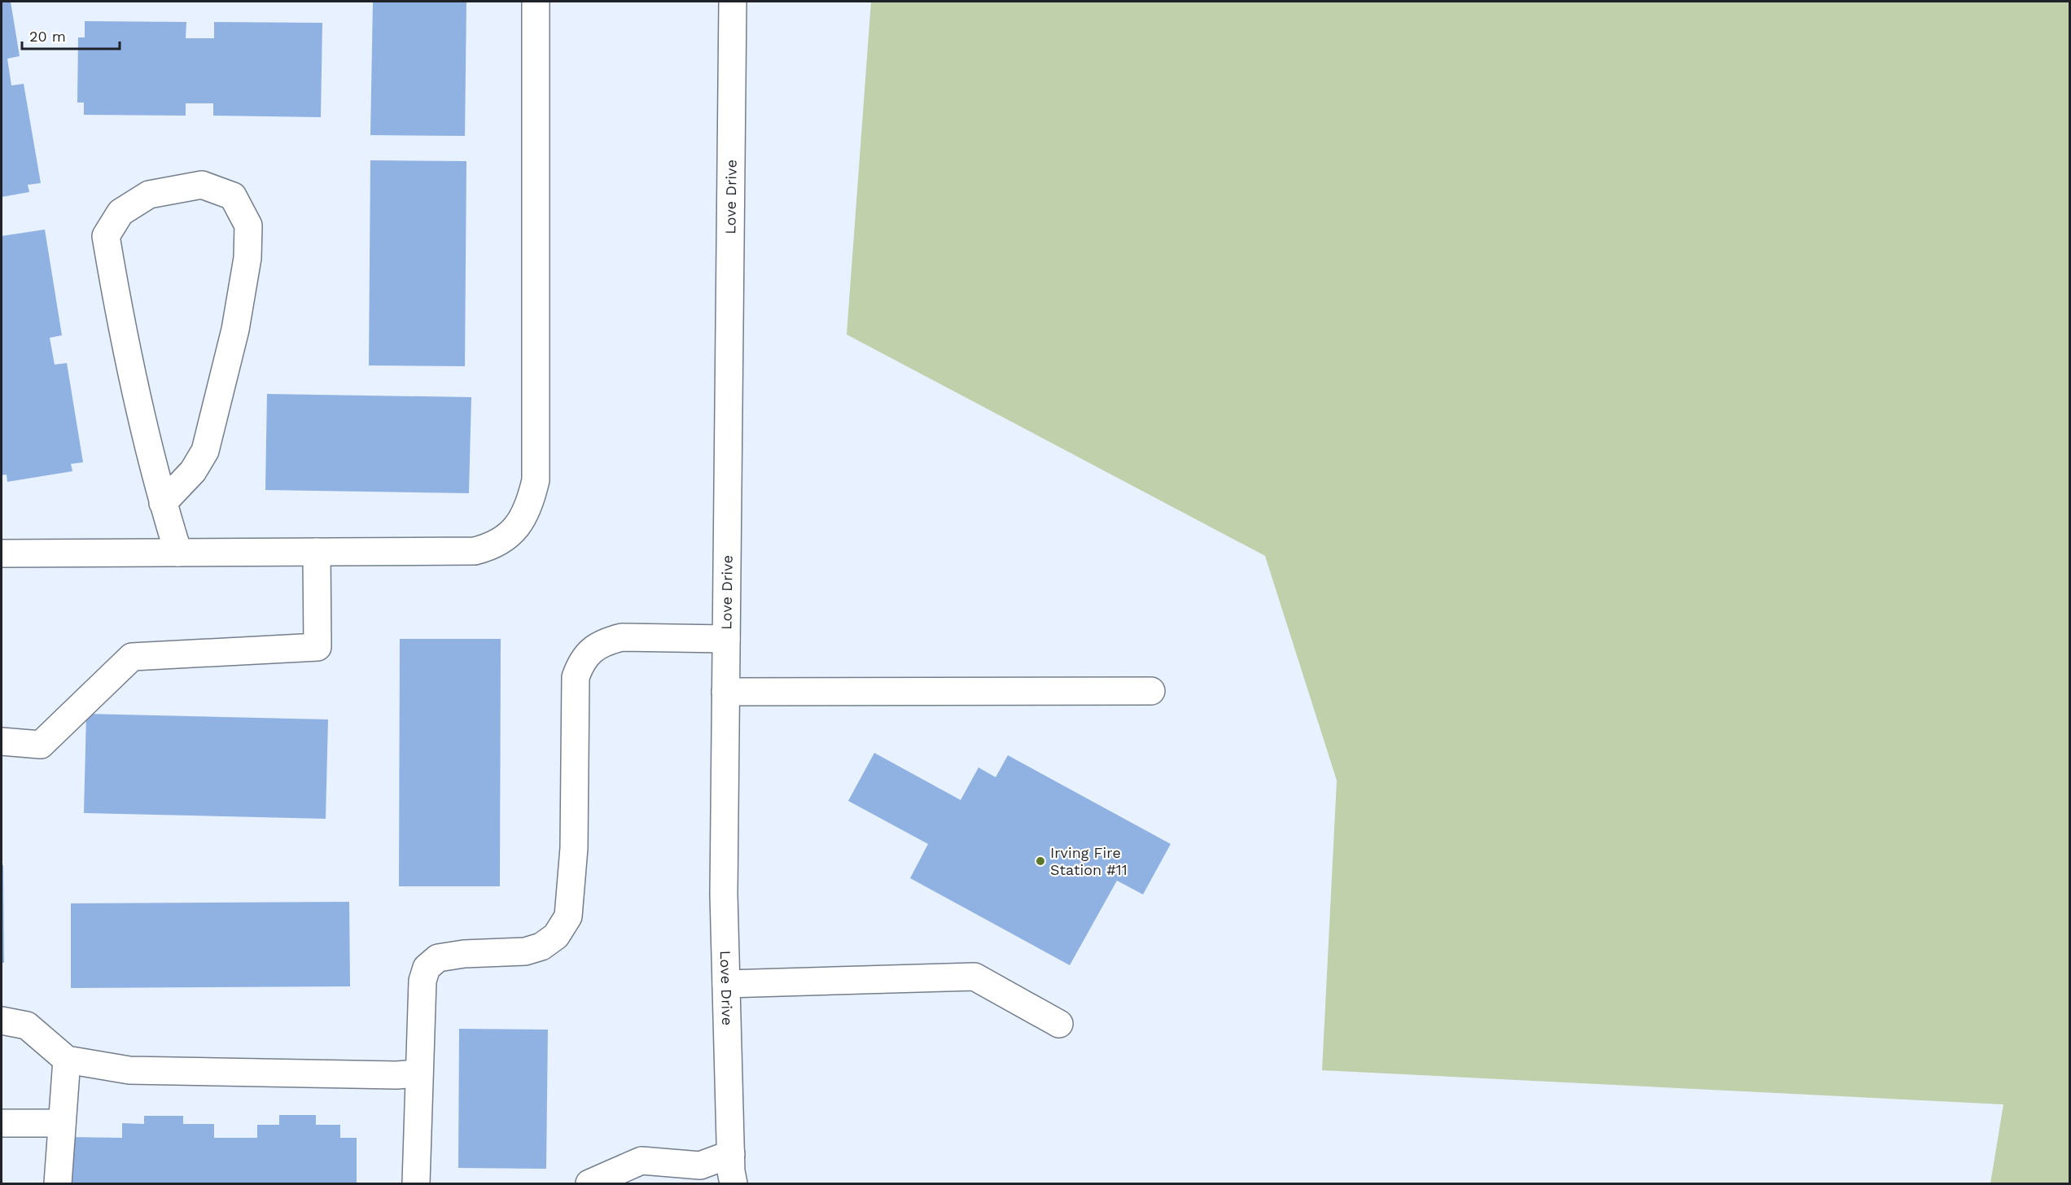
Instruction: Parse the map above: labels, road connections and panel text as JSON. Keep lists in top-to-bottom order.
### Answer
{
  "streets": {
    "street": ["Love Drive"]
  },
  "places": ["Irving Fire Station #11"],
  "scale_bar": "20 m"
}
